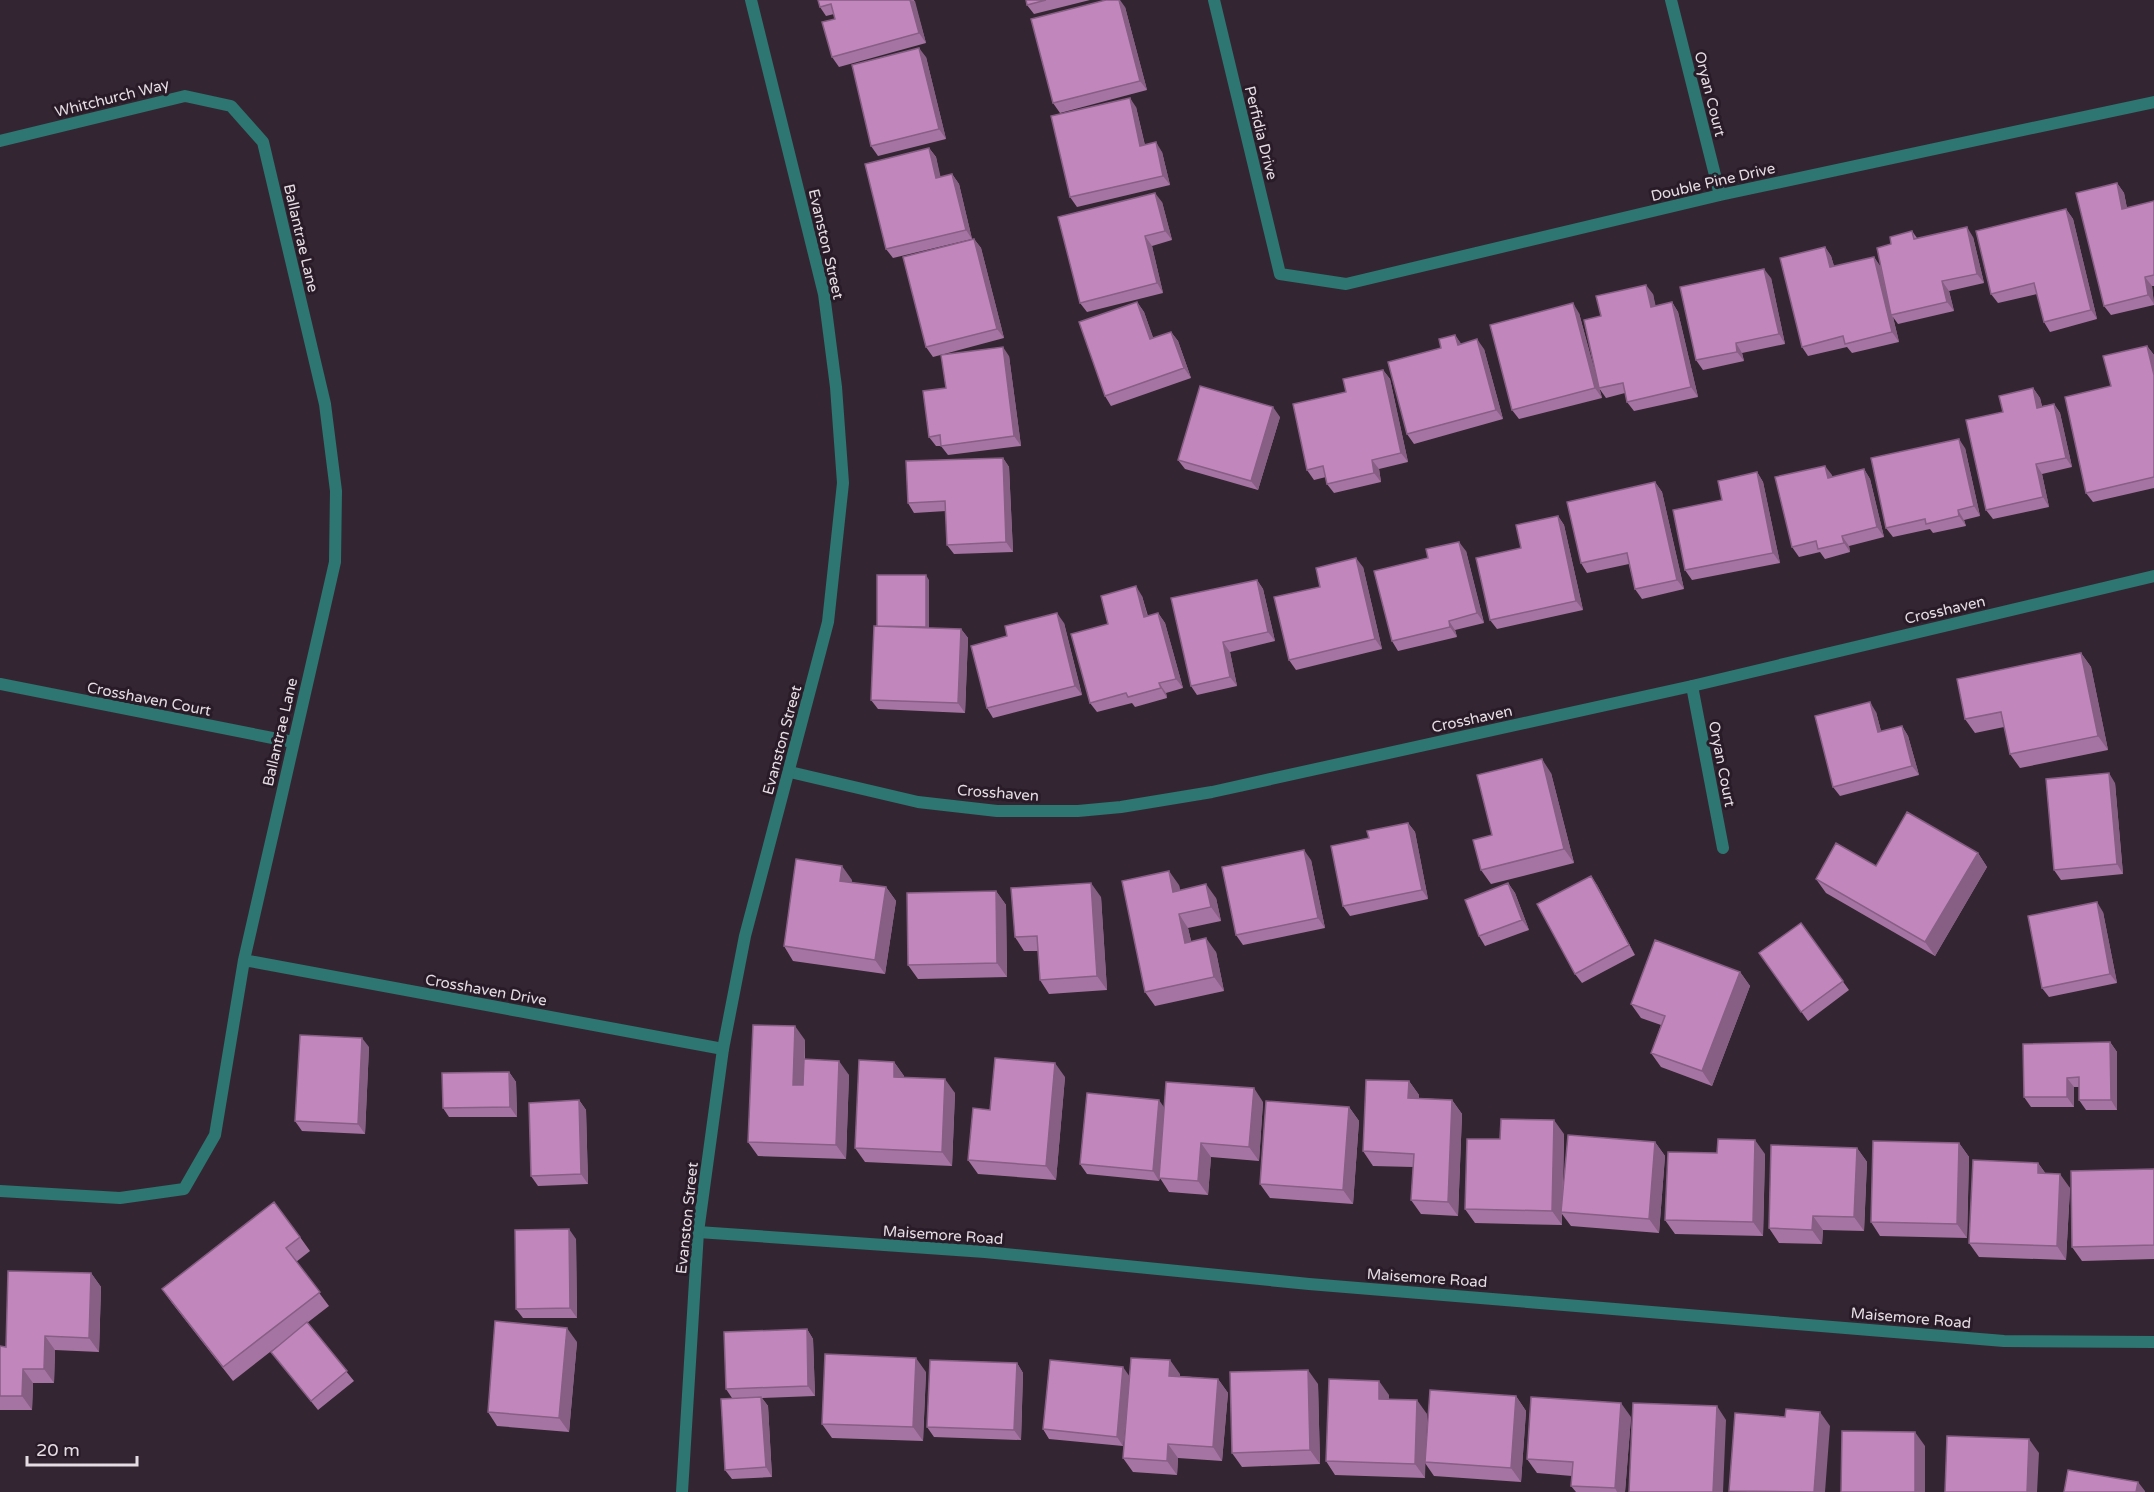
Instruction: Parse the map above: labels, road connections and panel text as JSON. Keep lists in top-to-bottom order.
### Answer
{
  "streets": {
    "street": [
      "Oryan Court",
      "Whitchurch Way",
      "Perfidia Drive",
      "Double Pine Drive",
      "Ballantrae Lane",
      "Evanston Street",
      "Crosshaven",
      "Crosshaven Court",
      "Crosshaven Drive",
      "Maisemore Road"
    ]
  },
  "crossings": [
    ["Oryan Court", "Double Pine Drive"],
    ["Oryan Court", "Crosshaven"],
    ["Whitchurch Way", "Ballantrae Lane"],
    ["Perfidia Drive", "Double Pine Drive"],
    ["Ballantrae Lane", "Crosshaven Court"],
    ["Ballantrae Lane", "Crosshaven Drive"],
    ["Evanston Street", "Crosshaven"],
    ["Evanston Street", "Crosshaven Drive"],
    ["Evanston Street", "Maisemore Road"]
  ],
  "scale_bar": "20 m"
}
